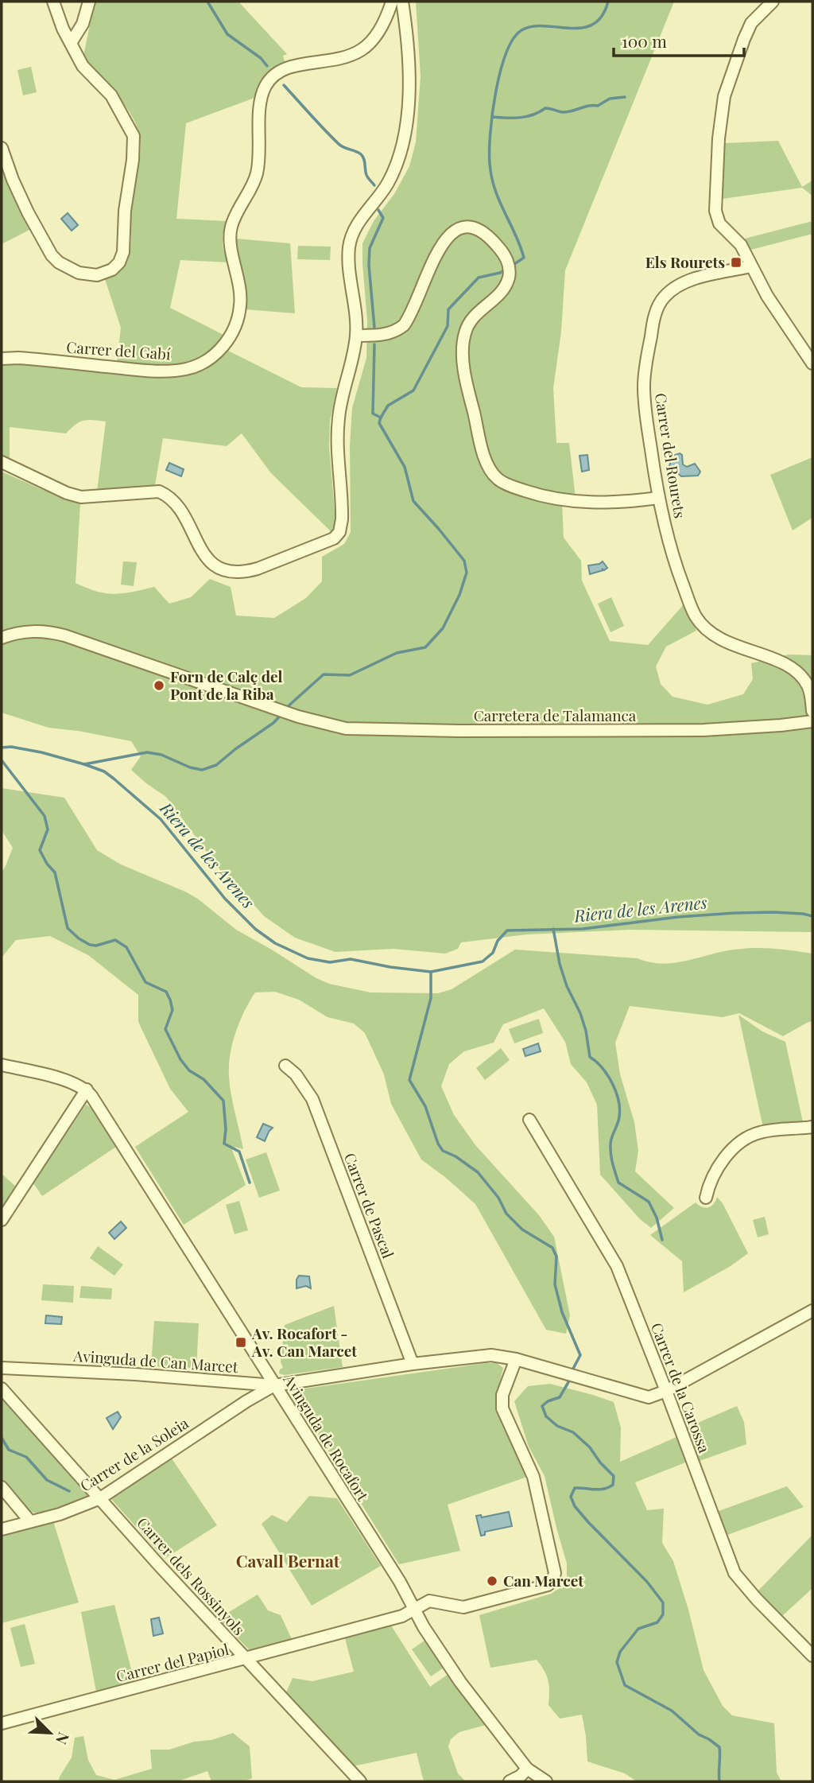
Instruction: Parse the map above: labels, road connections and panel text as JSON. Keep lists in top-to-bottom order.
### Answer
{
  "streets": {
    "street": [
      "Carrer del Gabí",
      "Carrer del Rourets",
      "Carretera de Talamanca",
      "Carrer de Pascal",
      "Avinguda de Can Marcet",
      "Carrer de la Carossa",
      "Avinguda de Rocafort",
      "Carrer de la Soleia",
      "Carrer dels Rossinyols",
      "Carrer del Papiol"
    ]
  },
  "crossings": [
    ["Carrer de Pascal", "Avinguda de Can Marcet"],
    ["Avinguda de Can Marcet", "Carrer de la Carossa"],
    ["Avinguda de Can Marcet", "Avinguda de Rocafort"],
    ["Avinguda de Can Marcet", "Carrer de la Soleia"],
    ["Avinguda de Can Marcet", "Carrer del Papiol"],
    ["Avinguda de Rocafort", "Carrer de la Soleia"],
    ["Avinguda de Rocafort", "Carrer del Papiol"],
    ["Carrer de la Soleia", "Carrer dels Rossinyols"],
    ["Carrer dels Rossinyols", "Carrer del Papiol"]
  ],
  "districts": ["Cavall Bernat"],
  "water": ["Riera de les Arenes"],
  "places": {
    "transit": ["Els Rourets", "Av. Rocafort - Av. Can Marcet"],
    "other": ["Forn de Calç del Pont de la Riba", "Can Marcet"]
  },
  "scale_bar": "100 m",
  "north": "bottom right"
}
